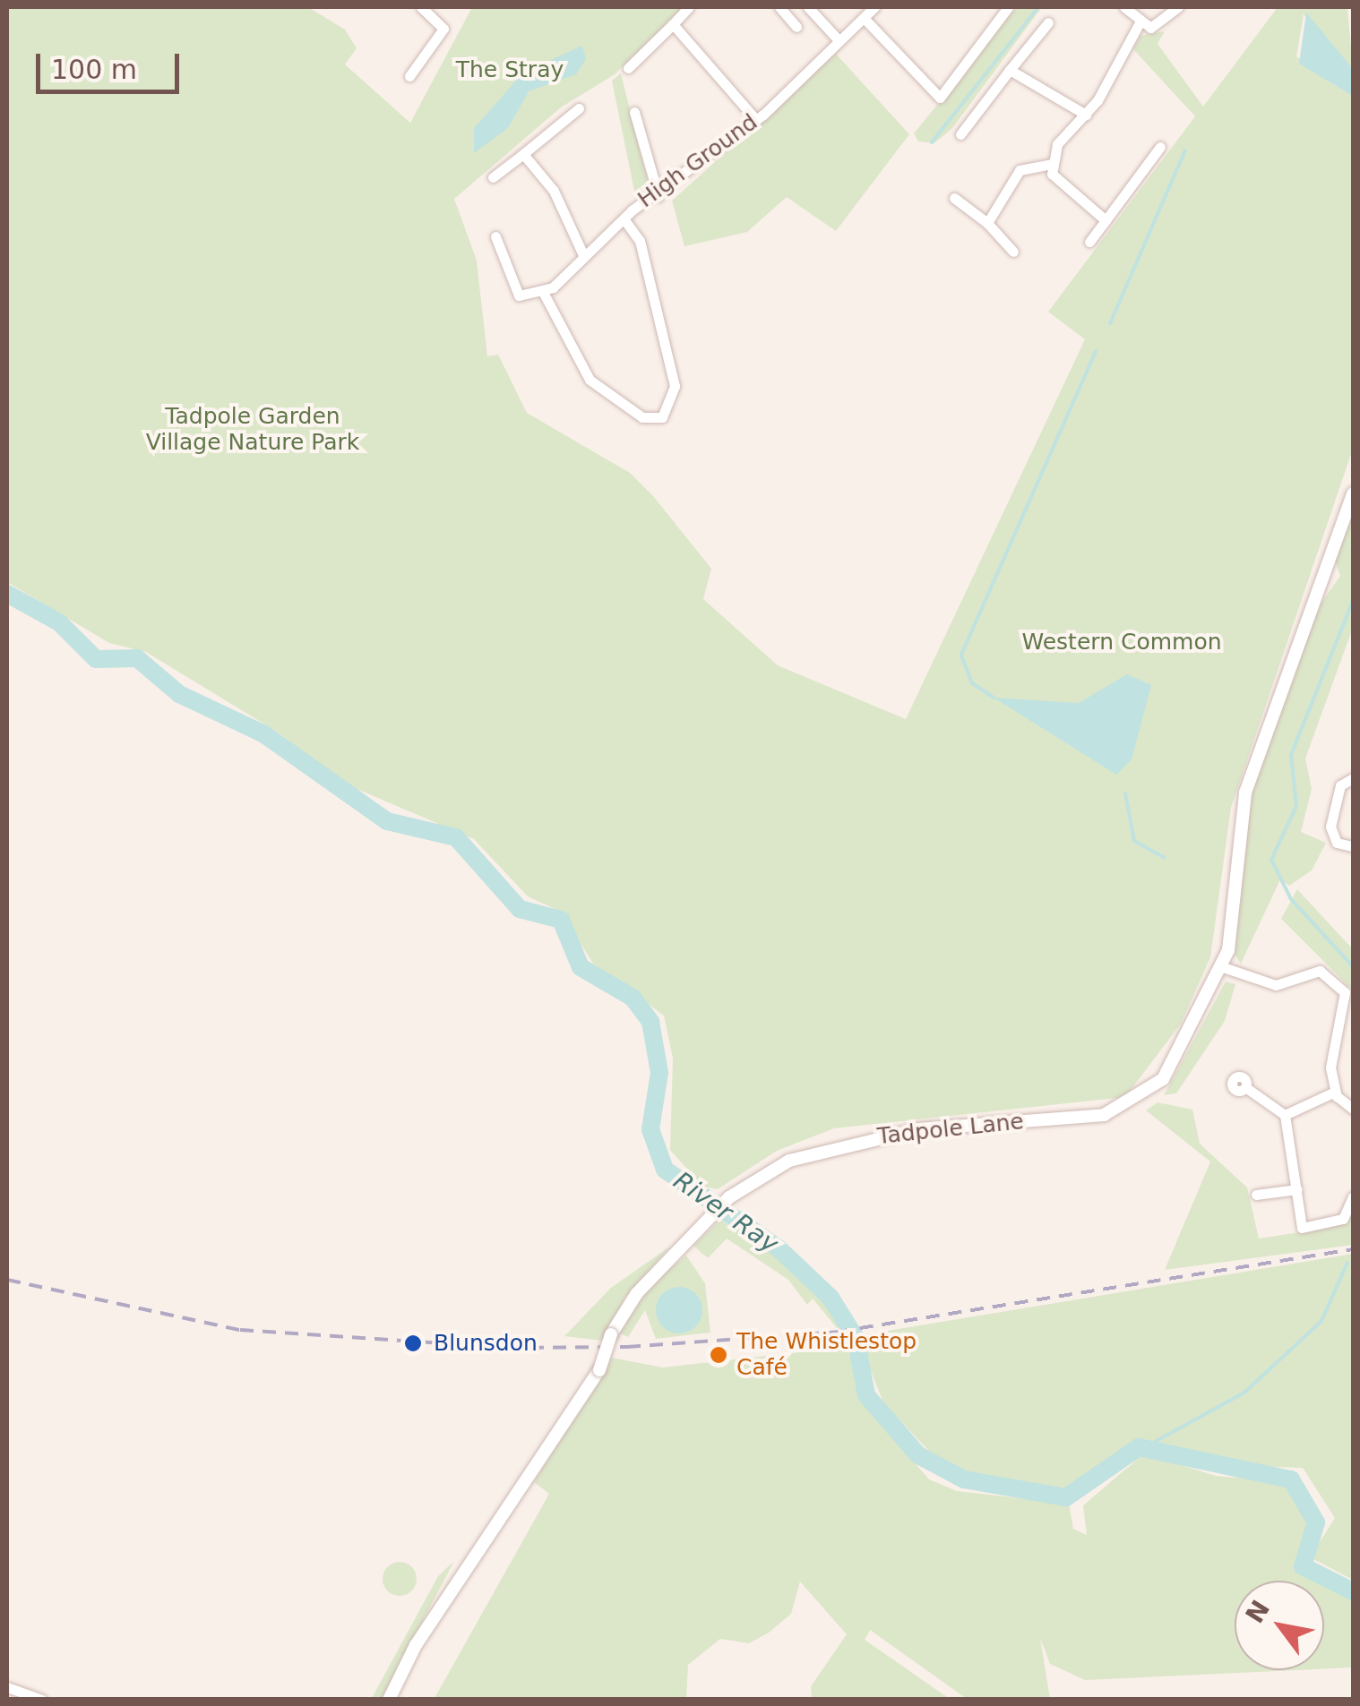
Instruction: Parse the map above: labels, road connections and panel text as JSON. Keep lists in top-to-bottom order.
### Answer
{
  "streets": {
    "street": ["High Ground", "Tadpole Lane"]
  },
  "water": ["River Ray"],
  "parks": ["The Stray", "Tadpole Garden Village Nature Park", "Western Common"],
  "places": ["Blunsdon", "The Whistlestop Café"],
  "scale_bar": "100 m",
  "north": "top left"
}
